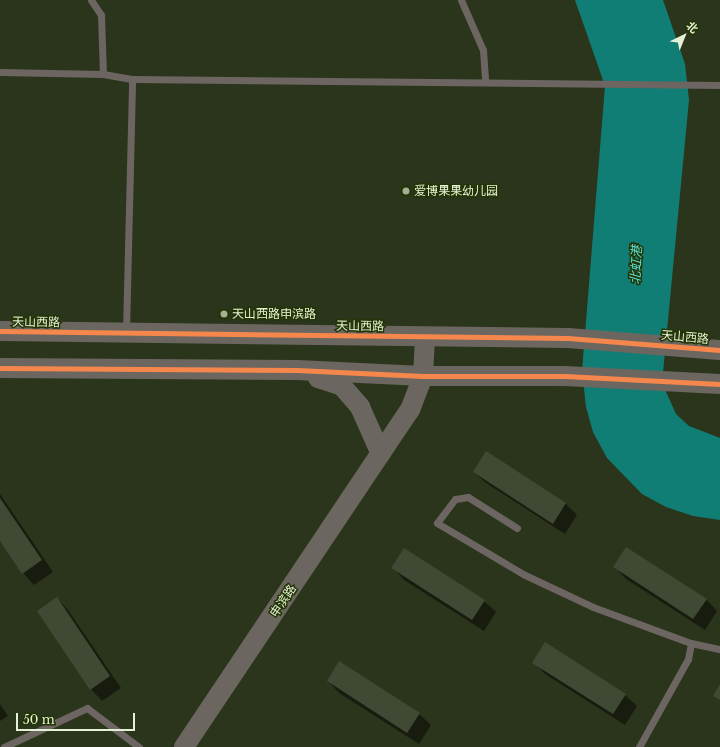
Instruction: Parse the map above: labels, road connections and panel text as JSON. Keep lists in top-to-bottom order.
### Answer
{
  "streets": {
    "main road": ["天山西路", "申滨路"]
  },
  "crossings": [
    ["天山西路", "申滨路"]
  ],
  "water": ["北虹港"],
  "places": ["爱博果果幼儿园", "天山西路申滨路"],
  "scale_bar": "50 m",
  "north": "top right"
}
